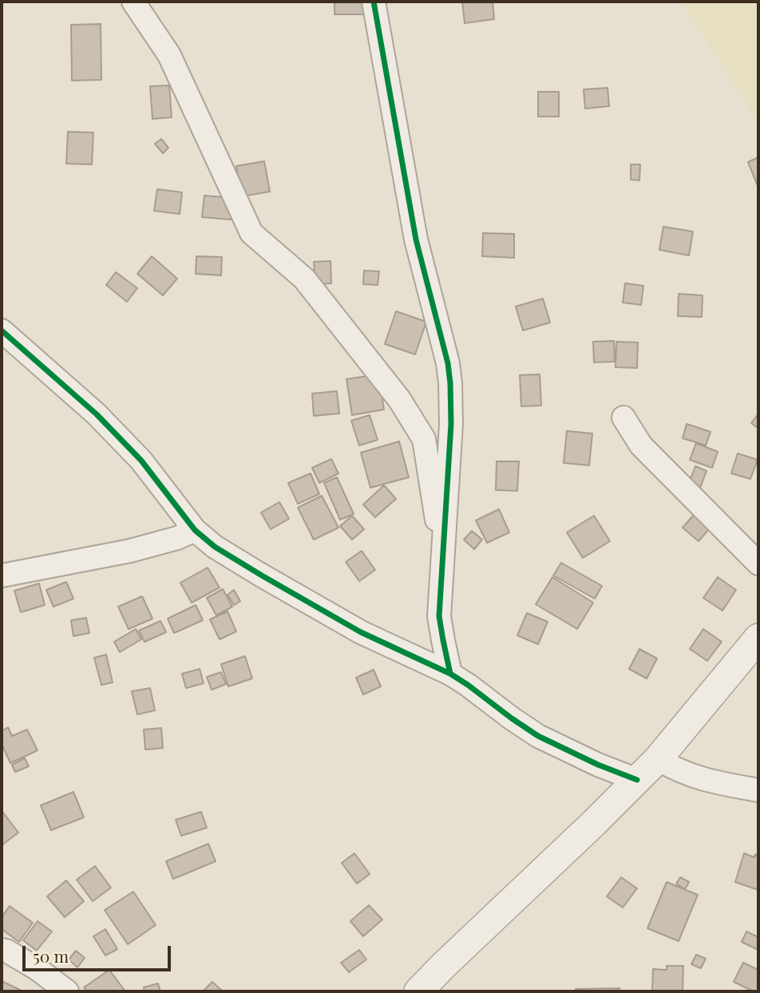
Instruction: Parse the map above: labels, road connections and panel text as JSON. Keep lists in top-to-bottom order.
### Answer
{
  "scale_bar": "50 m"
}
